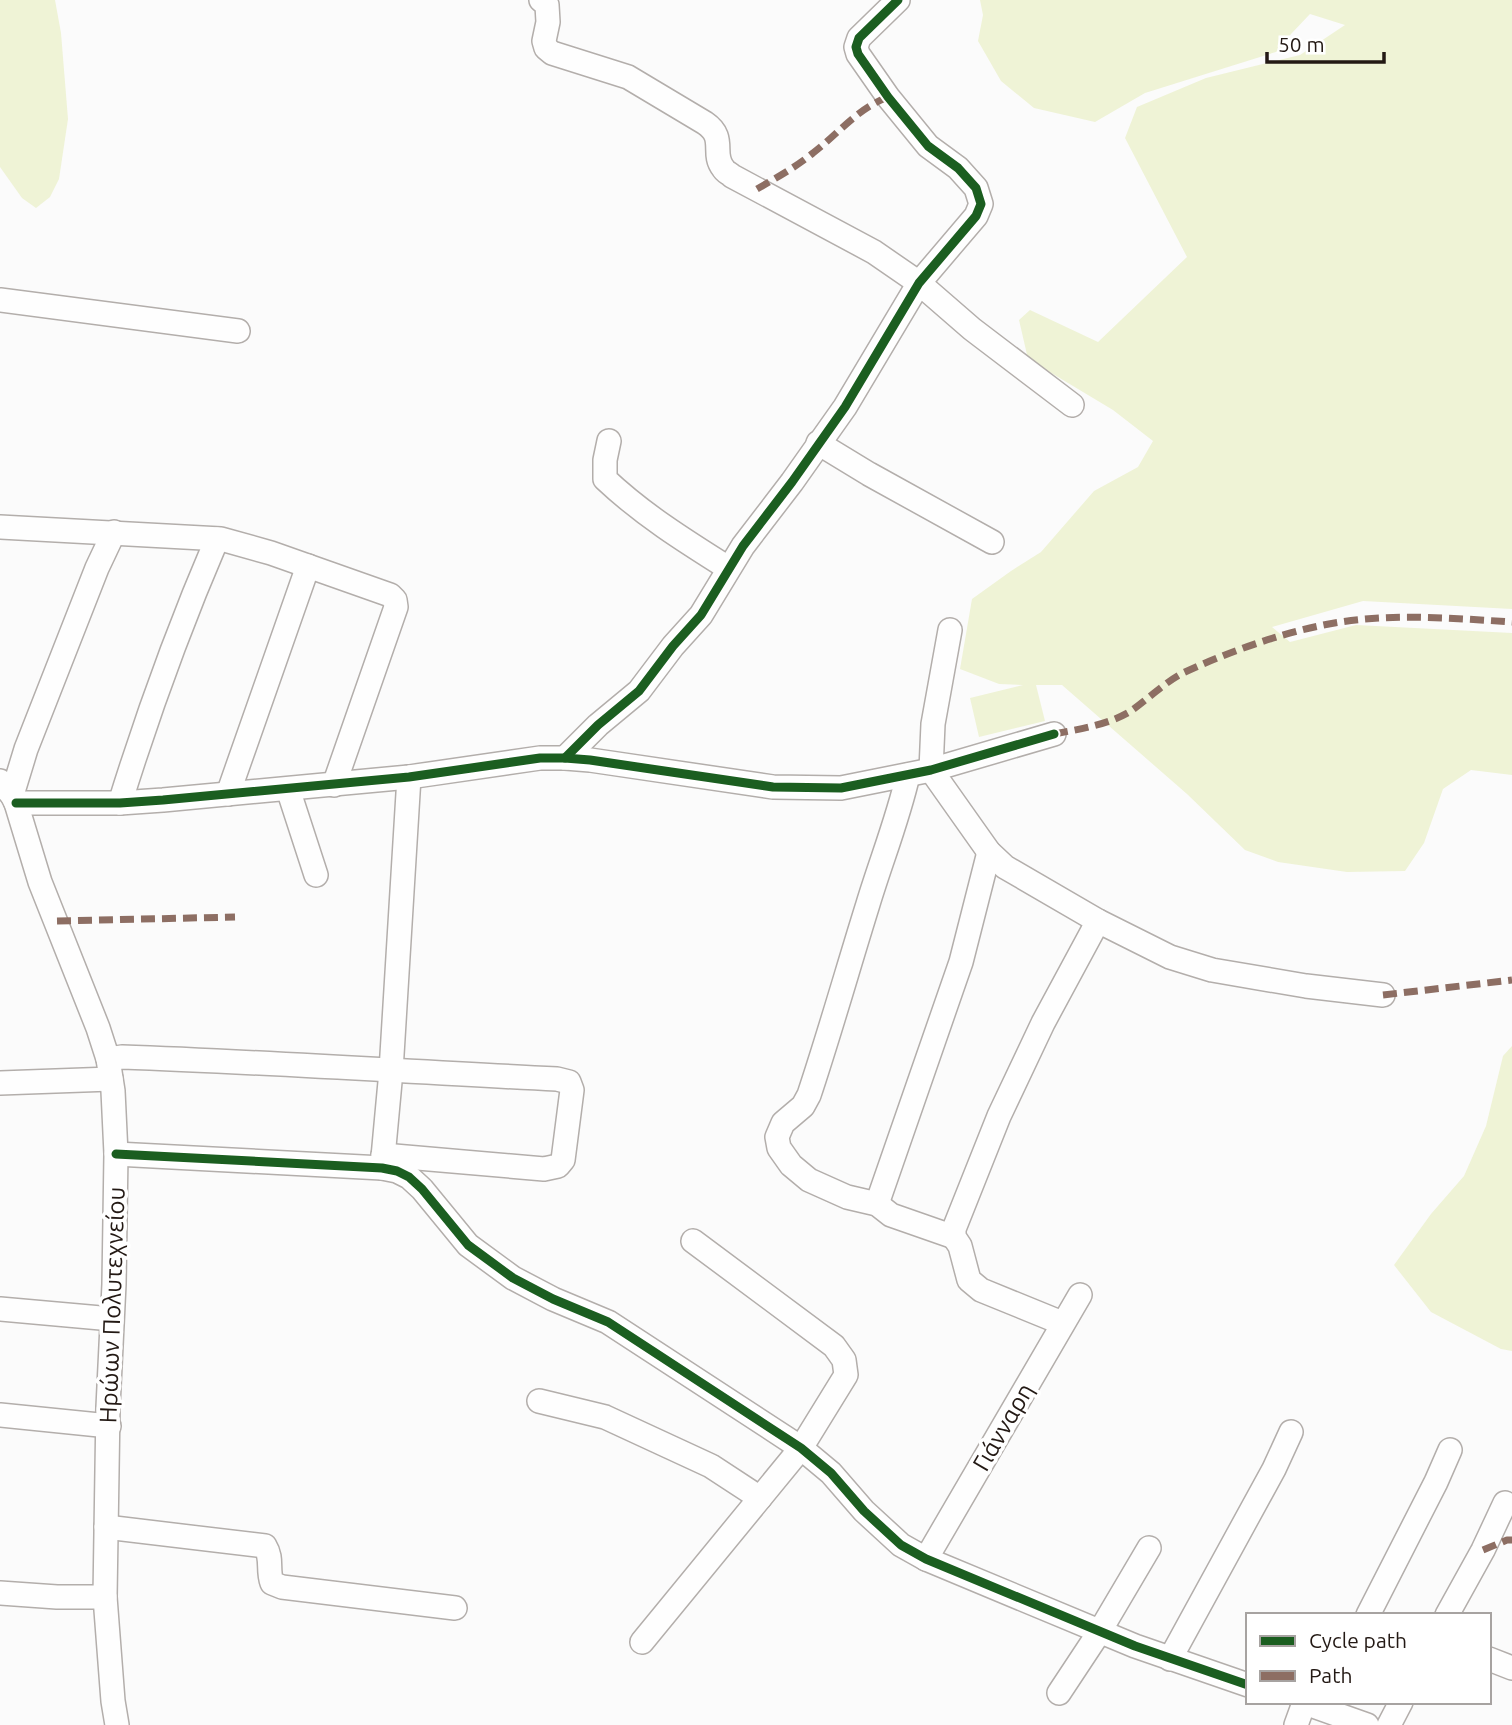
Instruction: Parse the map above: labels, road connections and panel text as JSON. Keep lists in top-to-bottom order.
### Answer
{
  "streets": {
    "street": ["Ηρώων Πολυτεχνείου", "Γιάνναρη"]
  },
  "legend": ["Cycle path", "Path"],
  "scale_bar": "50 m"
}
